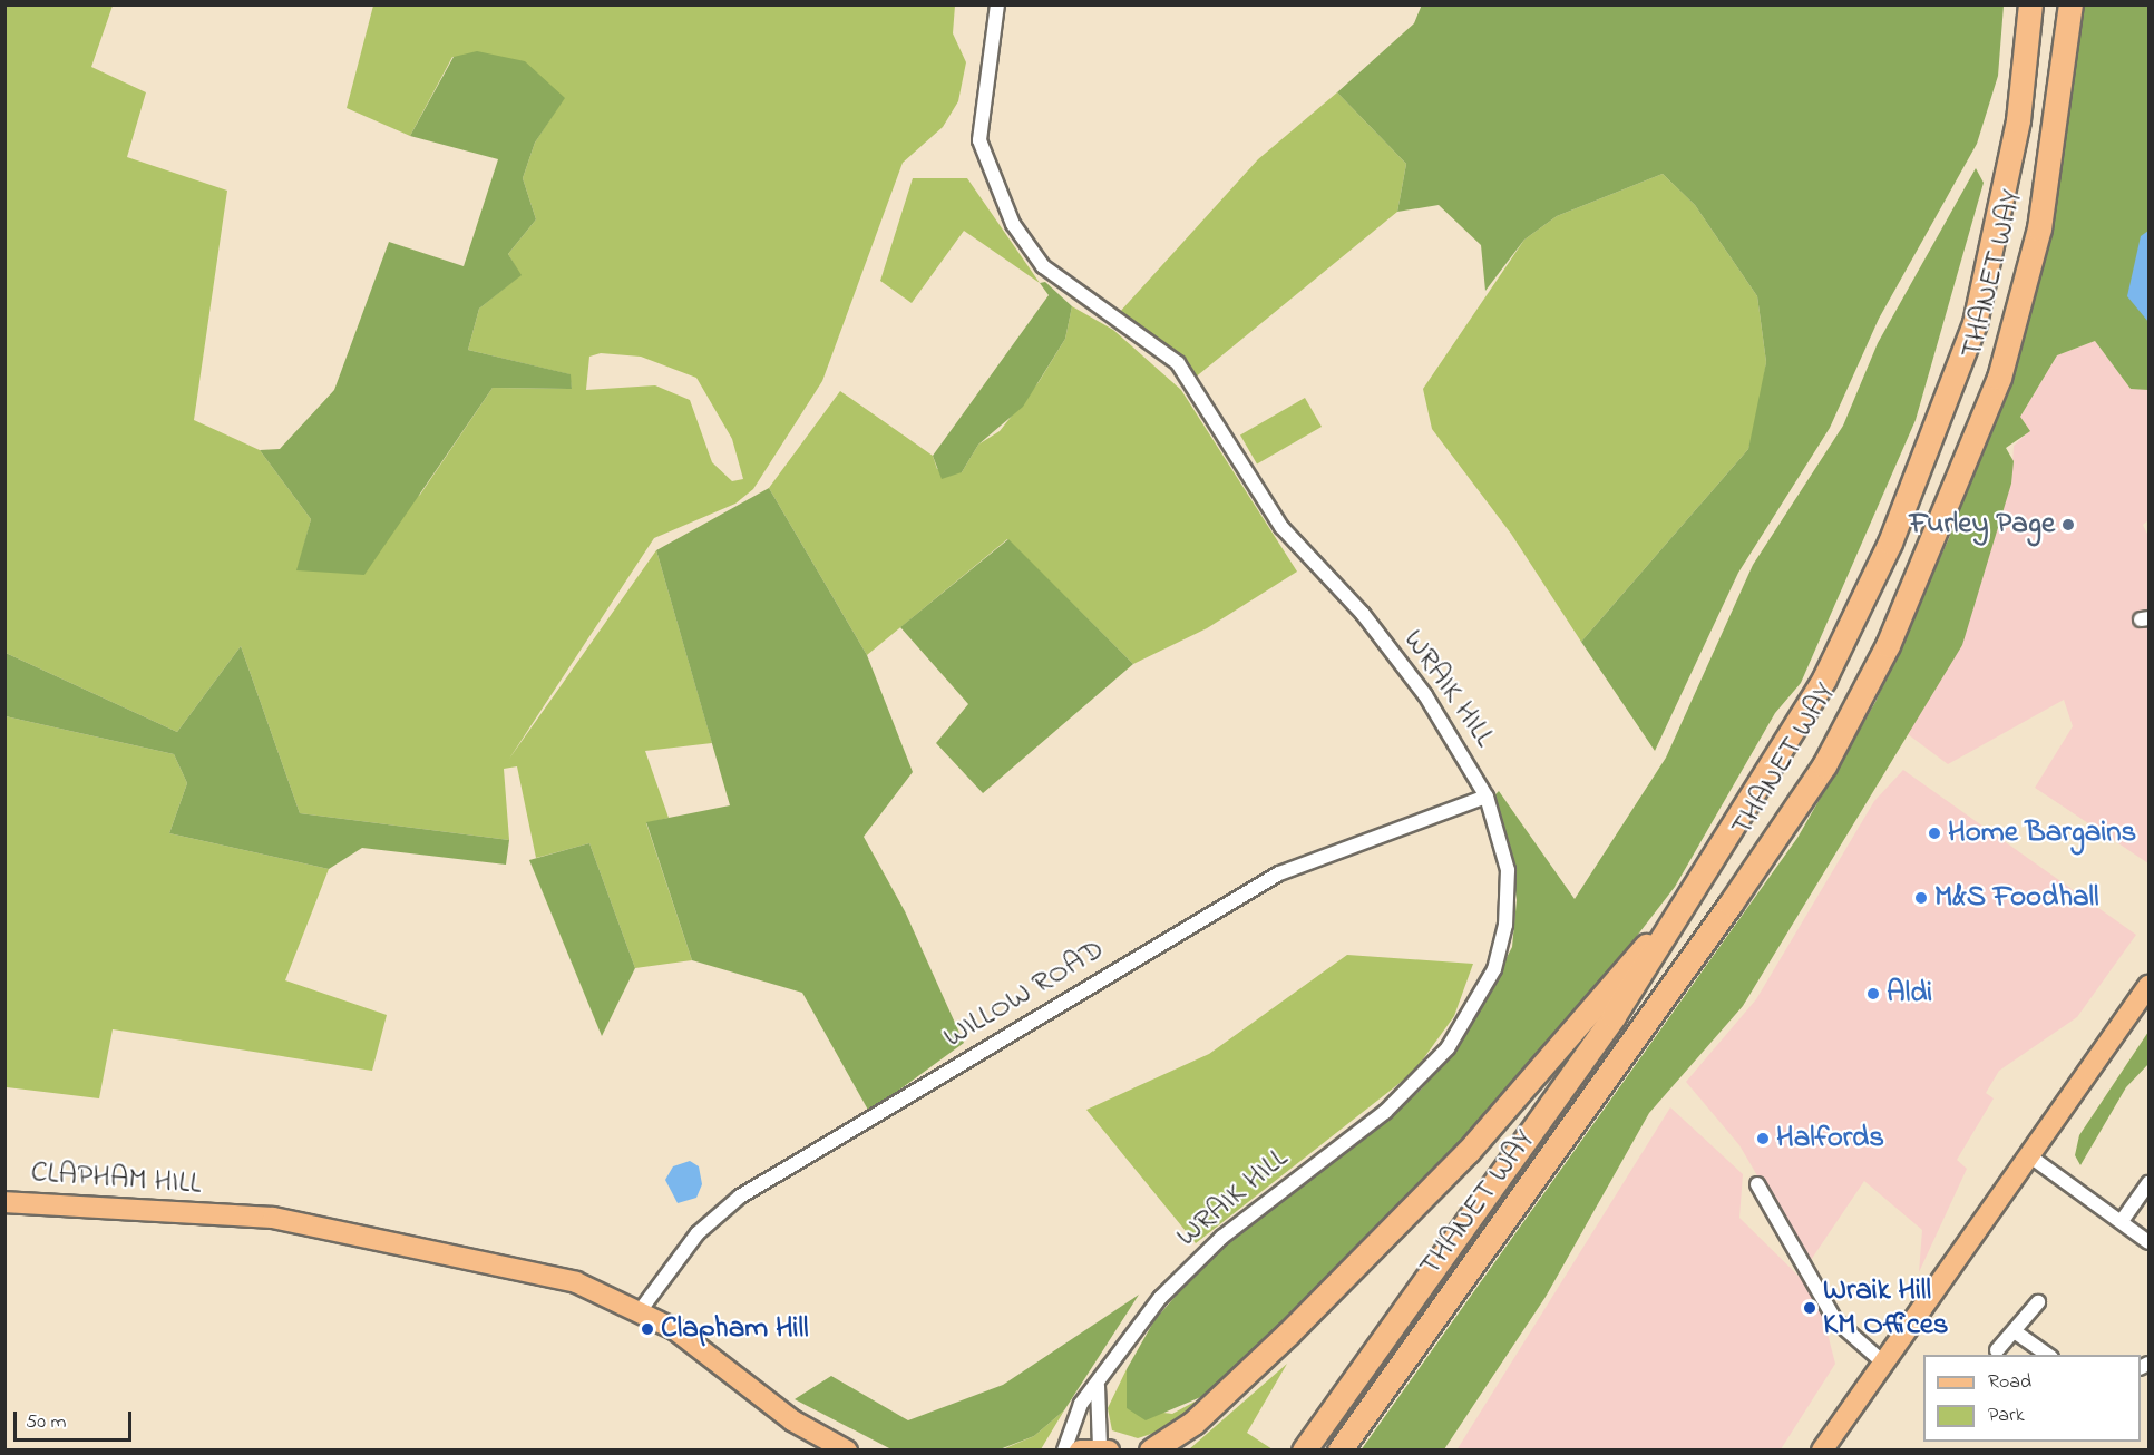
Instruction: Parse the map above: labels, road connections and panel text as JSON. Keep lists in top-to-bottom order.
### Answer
{
  "streets": {
    "highway": ["THANET WAY"],
    "main road": ["CLAPHAM HILL"],
    "street": ["WRAIK HILL", "WILLOW ROAD"]
  },
  "crossings": [
    ["WRAIK HILL", "WILLOW ROAD"],
    ["WILLOW ROAD", "CLAPHAM HILL"]
  ],
  "places": [
    "Furley Page",
    "Home Bargains",
    "M&S Foodhall",
    "Aldi",
    "Halfords",
    "Wraik Hill KM Offices",
    "Clapham Hill"
  ],
  "legend": ["Road", "Park"],
  "scale_bar": "50 m"
}
